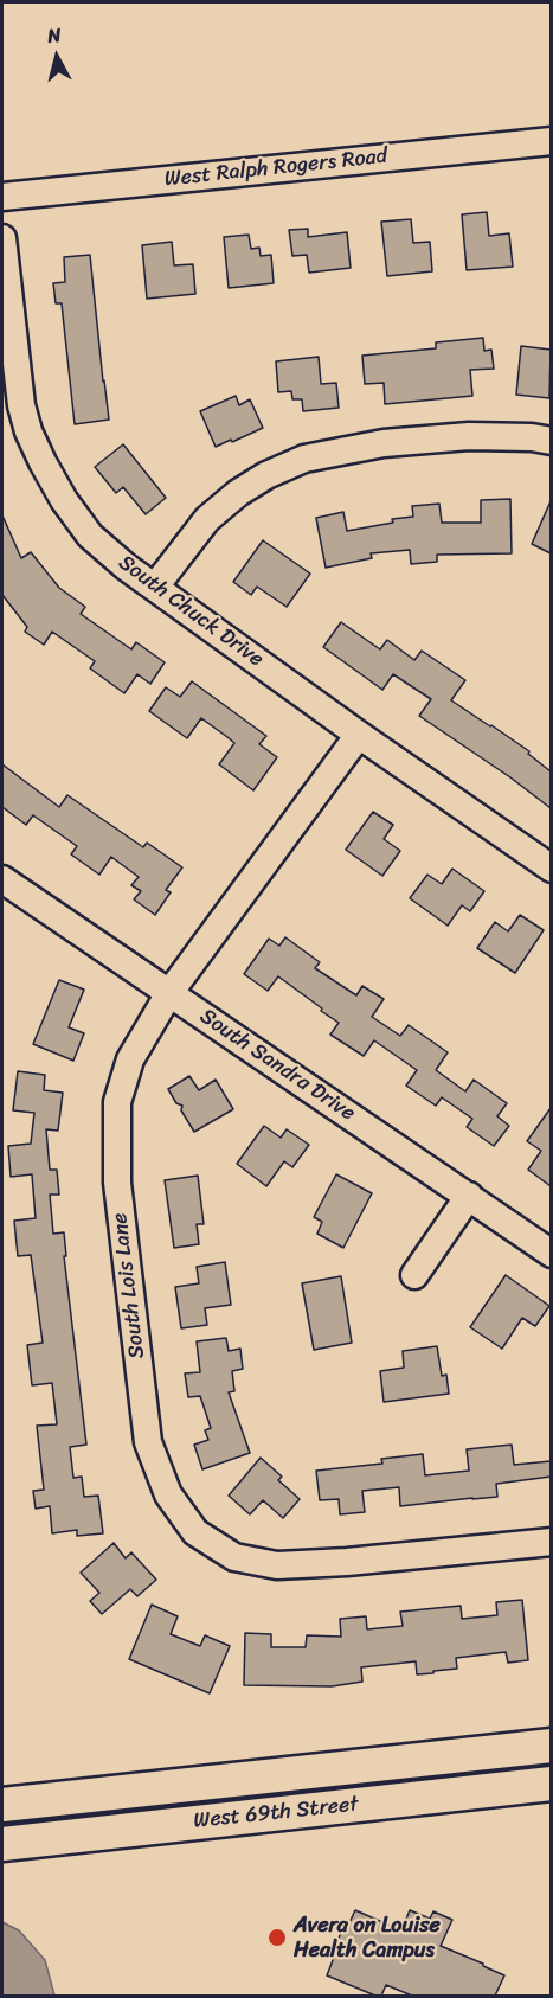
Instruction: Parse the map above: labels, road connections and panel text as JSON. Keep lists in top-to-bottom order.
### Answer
{
  "streets": {
    "main road": ["West 69th Street"],
    "street": [
      "West Ralph Rogers Road",
      "South Chuck Drive",
      "South Sandra Drive",
      "South Lois Lane"
    ]
  },
  "crossings": [
    ["South Chuck Drive", "South Lois Lane"],
    ["South Sandra Drive", "South Lois Lane"]
  ],
  "places": ["Avera on Louise Health Campus"],
  "north": "top"
}
